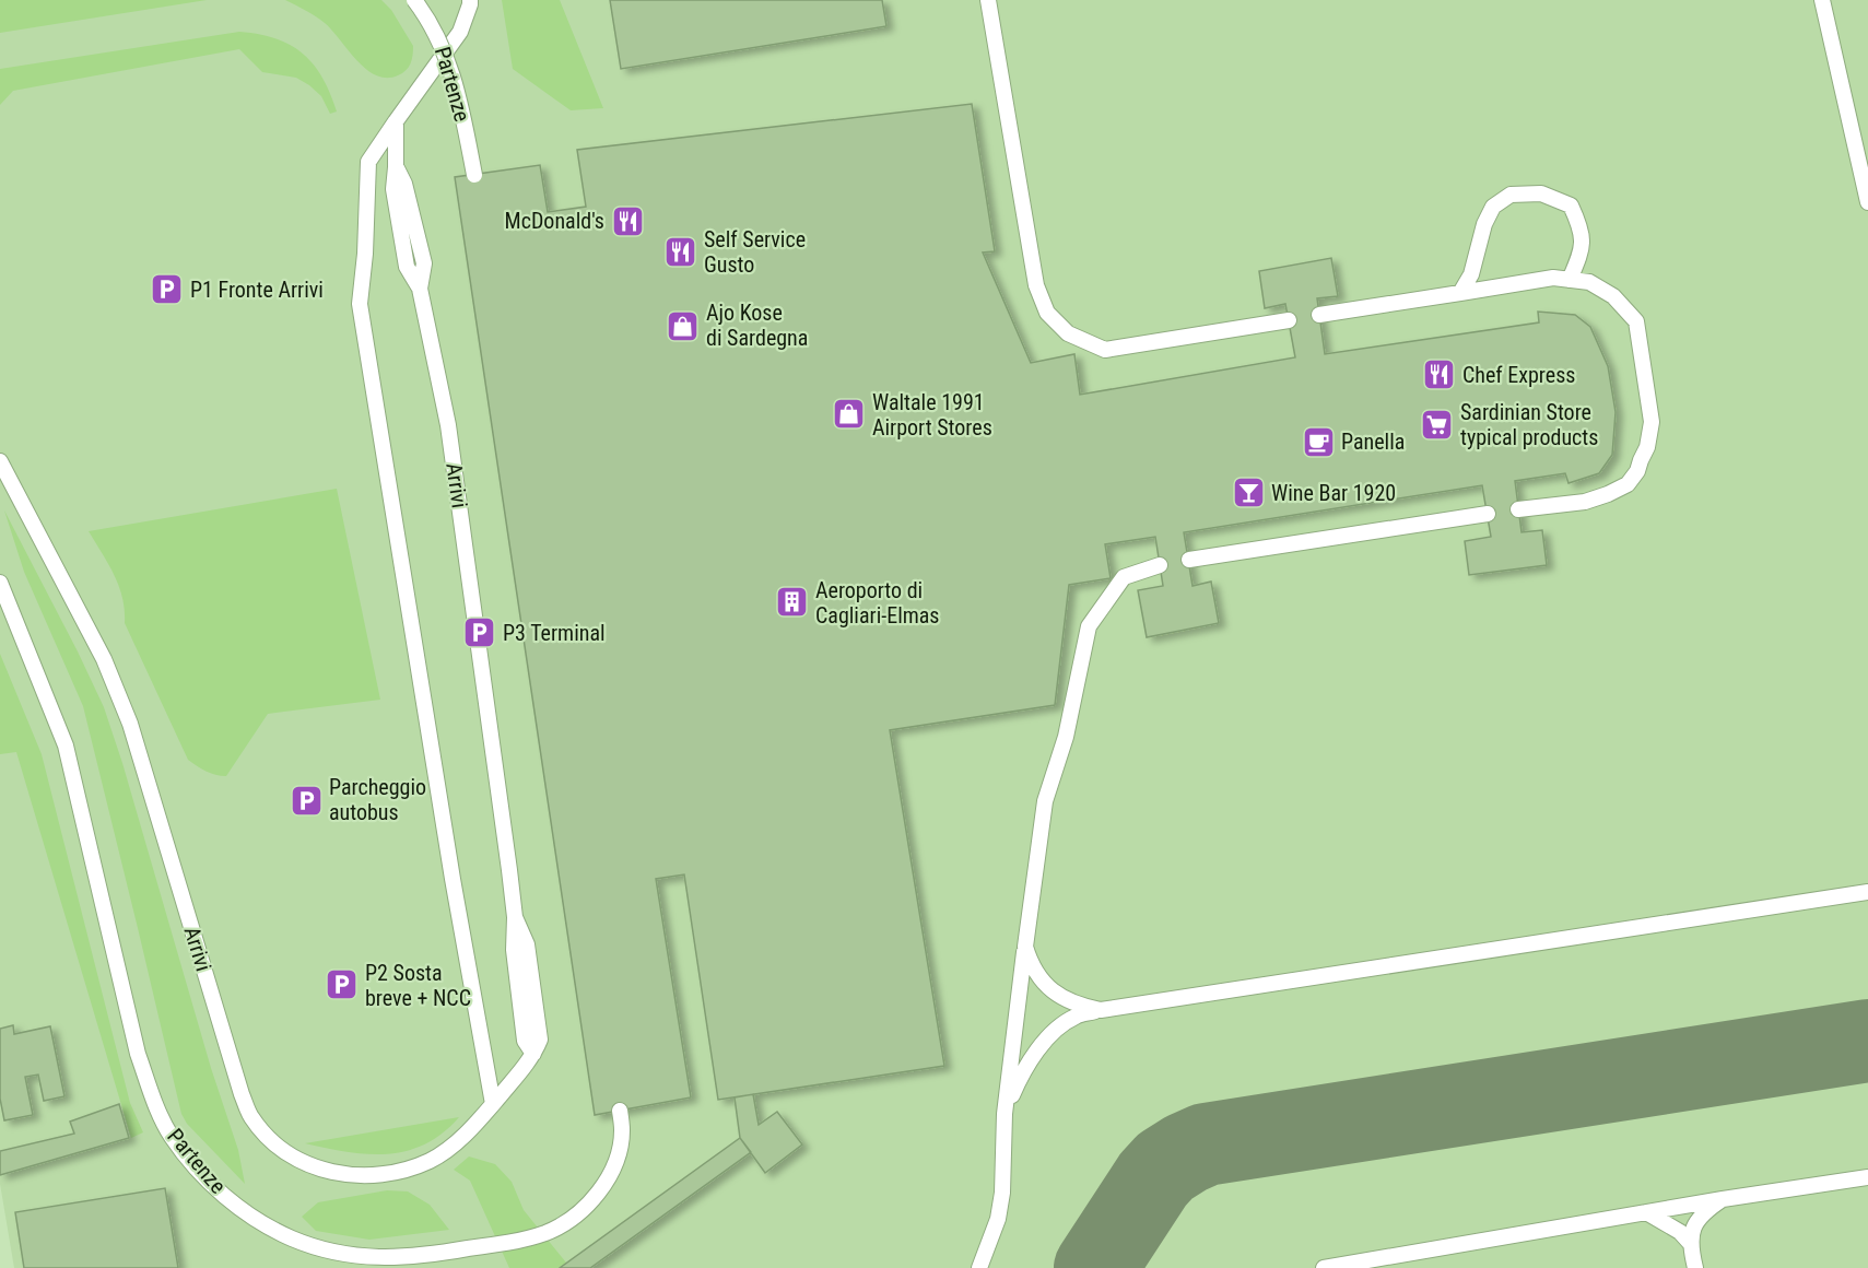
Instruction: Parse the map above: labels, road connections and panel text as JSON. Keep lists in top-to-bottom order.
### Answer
{
  "streets": {
    "lane": ["Partenze", "Arrivi"]
  },
  "places": {
    "restaurant": ["McDonald's", "Self Service Gusto", "Chef Express"],
    "parking": [
      "P1 Fronte Arrivi",
      "P3 Terminal",
      "Parcheggio autobus",
      "P2 Sosta breve + NCC"
    ],
    "shop": ["Ajo Kose di Sardegna", "Waltale 1991 Airport Stores"],
    "supermarket": ["Sardinian Store typical products"],
    "cafe": ["Panella"],
    "bar": ["Wine Bar 1920"],
    "building": ["Aeroporto di Cagliari-Elmas"]
  }
}
